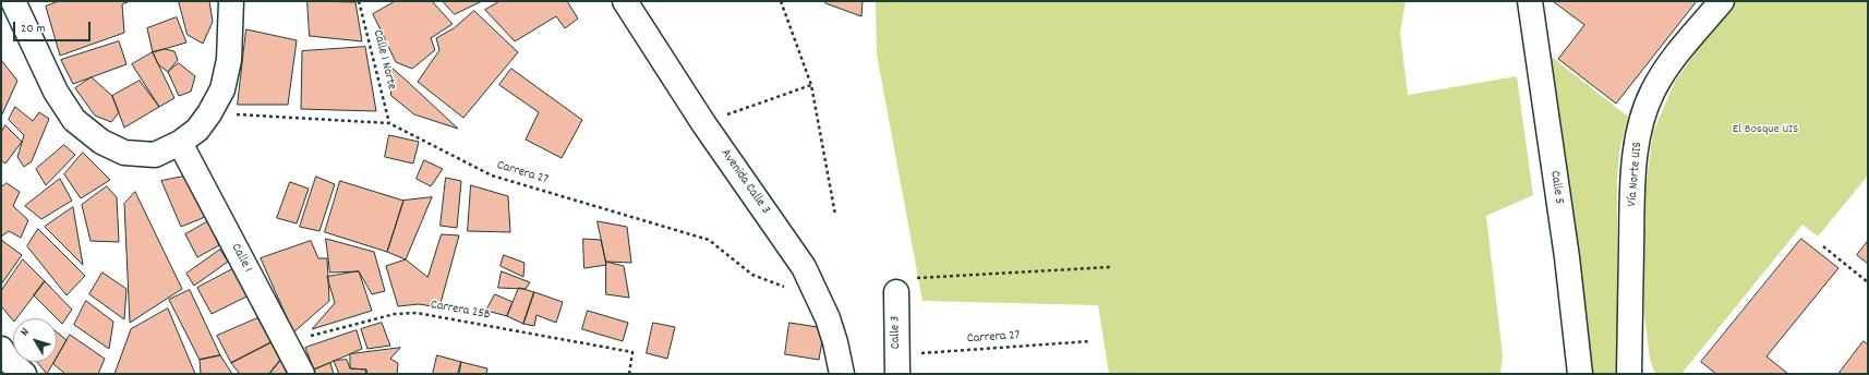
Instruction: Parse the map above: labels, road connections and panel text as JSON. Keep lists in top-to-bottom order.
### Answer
{
  "streets": {
    "street": [
      "Vía Norte UIS",
      "Avenida Calle 3",
      "Calle 5",
      "Calle 1",
      "Calle 3"
    ],
    "path": ["Calle 1 Norte", "Carrera 27", "Carrera 25B"]
  },
  "crossings": [
    ["Calle 1 Norte", "Carrera 27"],
    ["Carrera 27", "Avenida Calle 3"],
    ["Carrera 27", "Calle 3"],
    ["Calle 1", "Carrera 25B"]
  ],
  "parks": ["El Bosque UIS"],
  "scale_bar": "20 m",
  "north": "top left"
}
